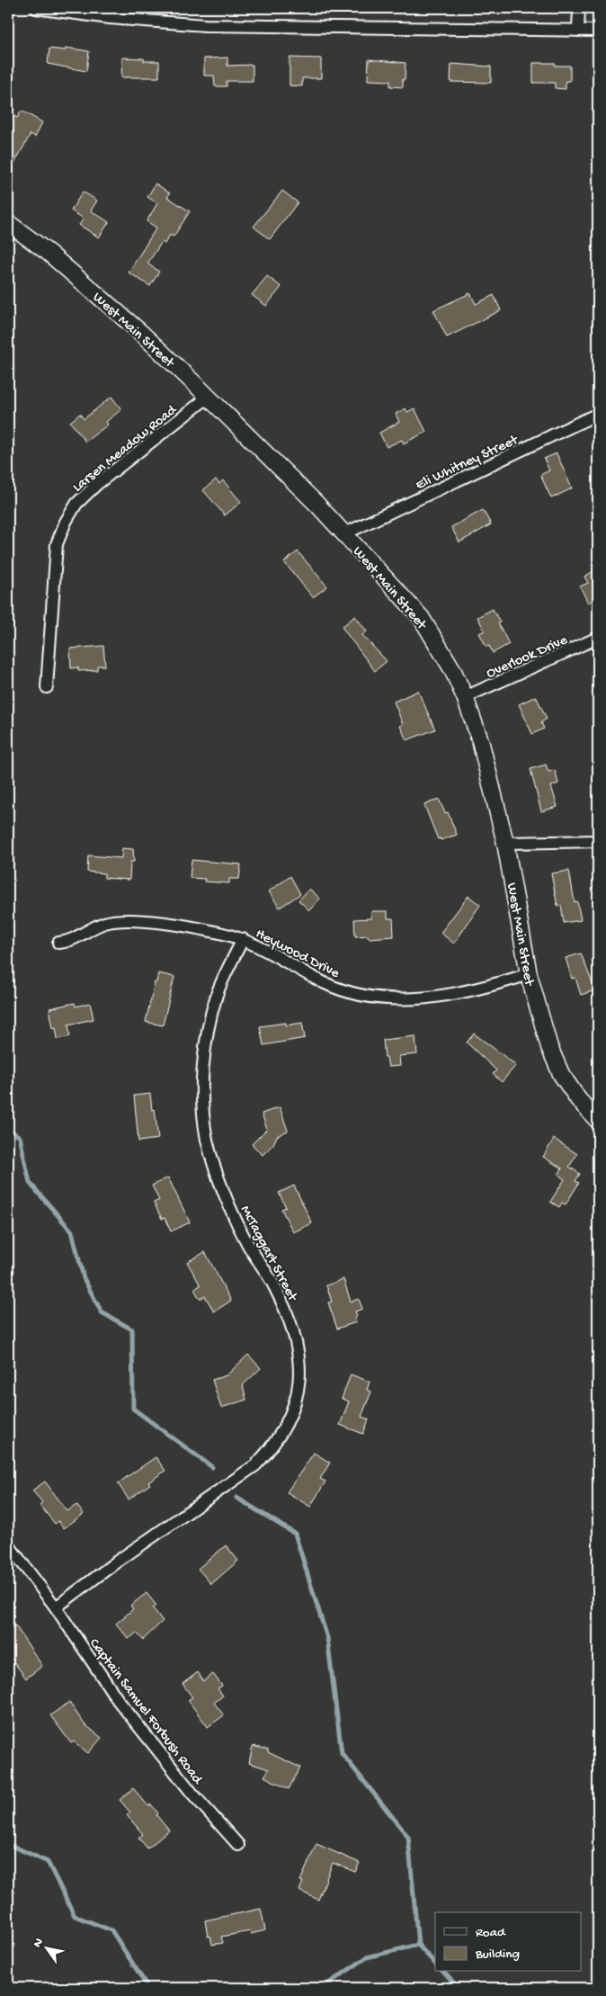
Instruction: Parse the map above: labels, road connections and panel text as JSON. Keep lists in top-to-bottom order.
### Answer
{
  "streets": {
    "street": [
      "West Main Street",
      "Larsen Meadow Road",
      "Eli Whitney Street",
      "Overlook Drive",
      "Heywood Drive",
      "McTaggart Street",
      "Captain Samuel Forbush Road"
    ]
  },
  "crossings": [
    ["West Main Street", "Larsen Meadow Road"],
    ["West Main Street", "Eli Whitney Street"],
    ["West Main Street", "Overlook Drive"],
    ["West Main Street", "Heywood Drive"],
    ["Heywood Drive", "McTaggart Street"],
    ["McTaggart Street", "Captain Samuel Forbush Road"]
  ],
  "legend": ["Road", "Building"],
  "north": "top left"
}
